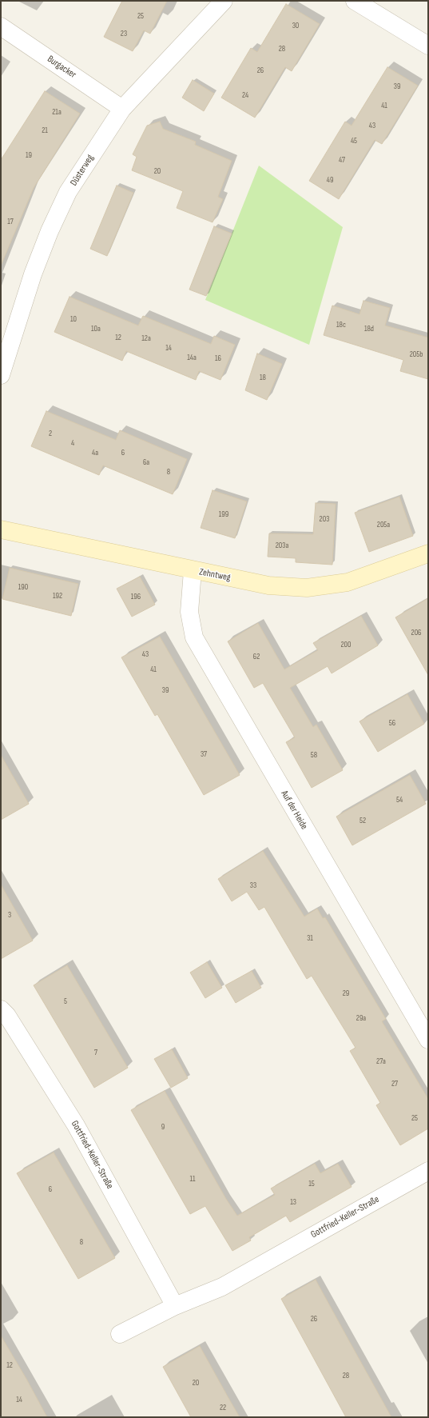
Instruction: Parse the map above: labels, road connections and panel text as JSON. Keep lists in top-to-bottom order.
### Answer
{
  "streets": {
    "street": [
      "Burgacker",
      "Düsterweg",
      "Zehntweg",
      "Auf der Heide",
      "Gottfried-Keller-Straße"
    ]
  },
  "crossings": [
    ["Burgacker", "Düsterweg"],
    ["Zehntweg", "Auf der Heide"]
  ],
  "house_numbers": [
    "25",
    "30",
    "23",
    "28",
    "26",
    "39",
    "24",
    "41",
    "21a",
    "43",
    "21",
    "45",
    "19",
    "47",
    "20",
    "49",
    "17",
    "10",
    "18c",
    "10a",
    "18d",
    "12",
    "12a",
    "14",
    "205b",
    "14a",
    "16",
    "18",
    "2",
    "4",
    "4a",
    "6",
    "6a",
    "8",
    "199",
    "203",
    "205a",
    "203a",
    "190",
    "192",
    "196",
    "206",
    "200",
    "43",
    "62",
    "41",
    "39",
    "56",
    "37",
    "58",
    "54",
    "52",
    "33",
    "3",
    "31",
    "29",
    "5",
    "29a",
    "7",
    "27a",
    "27",
    "25",
    "9",
    "11",
    "15",
    "6",
    "13",
    "8",
    "26",
    "12",
    "28",
    "20",
    "14",
    "22"
  ]
}
